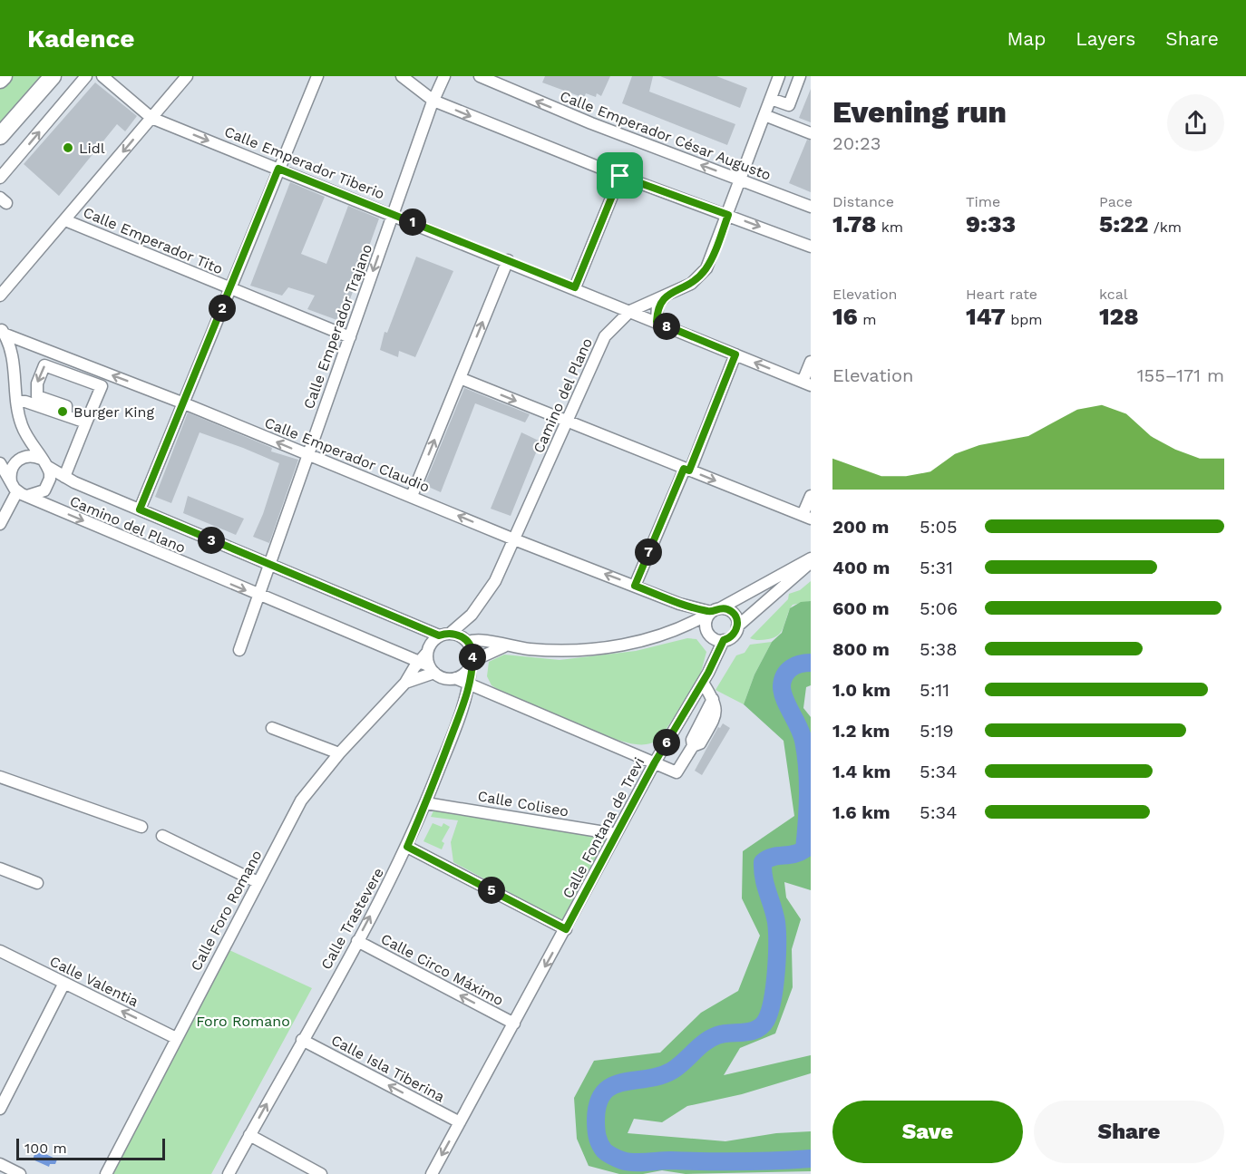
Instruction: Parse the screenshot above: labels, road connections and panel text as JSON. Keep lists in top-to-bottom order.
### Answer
{
  "streets": {
    "street": [
      "Calle Emperador César Augusto",
      "Calle Emperador Tiberio",
      "Calle Emperador Tito",
      "Calle Emperador Trajano",
      "Camino del Plano",
      "Calle Emperador Claudio",
      "Calle Coliseo",
      "Calle Fontana de Trevi",
      "Calle Foro Romano",
      "Calle Trastevere",
      "Calle Circo Máximo",
      "Calle Valentia",
      "Calle Isla Tiberina"
    ]
  },
  "crossings": [
    ["Calle Emperador César Augusto", "Camino del Plano"],
    ["Calle Emperador Tiberio", "Calle Emperador Trajano"],
    ["Calle Emperador Tiberio", "Camino del Plano"],
    ["Calle Emperador Tito", "Calle Emperador Trajano"],
    ["Calle Emperador Trajano", "Camino del Plano"],
    ["Calle Emperador Trajano", "Calle Emperador Claudio"],
    ["Camino del Plano", "Calle Emperador Claudio"],
    ["Camino del Plano", "Calle Foro Romano"],
    ["Camino del Plano", "Calle Trastevere"],
    ["Calle Emperador Claudio", "Calle Fontana de Trevi"],
    ["Calle Coliseo", "Calle Fontana de Trevi"],
    ["Calle Coliseo", "Calle Trastevere"],
    ["Calle Fontana de Trevi", "Calle Circo Máximo"],
    ["Calle Fontana de Trevi", "Calle Isla Tiberina"],
    ["Calle Foro Romano", "Calle Trastevere"],
    ["Calle Foro Romano", "Calle Valentia"],
    ["Calle Trastevere", "Calle Circo Máximo"],
    ["Calle Trastevere", "Calle Isla Tiberina"]
  ],
  "one_way": [
    "Calle Emperador Claudio",
    "Calle Trastevere",
    "Calle Circo Máximo",
    "Calle Valentia",
    "Calle Isla Tiberina"
  ],
  "parks": ["Foro Romano"],
  "places": ["Lidl", "Burger King"],
  "scale_bar": "100 m",
  "page": {
    "header": "Kadence",
    "nav": ["Map", "Layers", "Share"],
    "heading": ["Evening run", "20:23"],
    "stats": [
      ["Distance", "1.78 km"],
      ["Time", "9:33"],
      ["Pace", "5:22 /km"],
      ["Elevation", "16 m"],
      ["Heart rate", "147 bpm"],
      ["kcal", "128"]
    ],
    "pins": [
      "1",
      "2",
      "8",
      "3",
      "7",
      "4",
      "6",
      "5"
    ],
    "chart": ["Elevation", "155–171 m"],
    "list": [
      {
        "name": "200 m",
        "note": "5:05"
      },
      {
        "name": "400 m",
        "note": "5:31"
      },
      {
        "name": "600 m",
        "note": "5:06"
      },
      {
        "name": "800 m",
        "note": "5:38"
      },
      {
        "name": "1.0 km",
        "note": "5:11"
      },
      {
        "name": "1.2 km",
        "note": "5:19"
      },
      {
        "name": "1.4 km",
        "note": "5:34"
      },
      {
        "name": "1.6 km",
        "note": "5:34"
      }
    ],
    "buttons": ["Save", "Share"],
    "scale": "100 m"
  }
}
